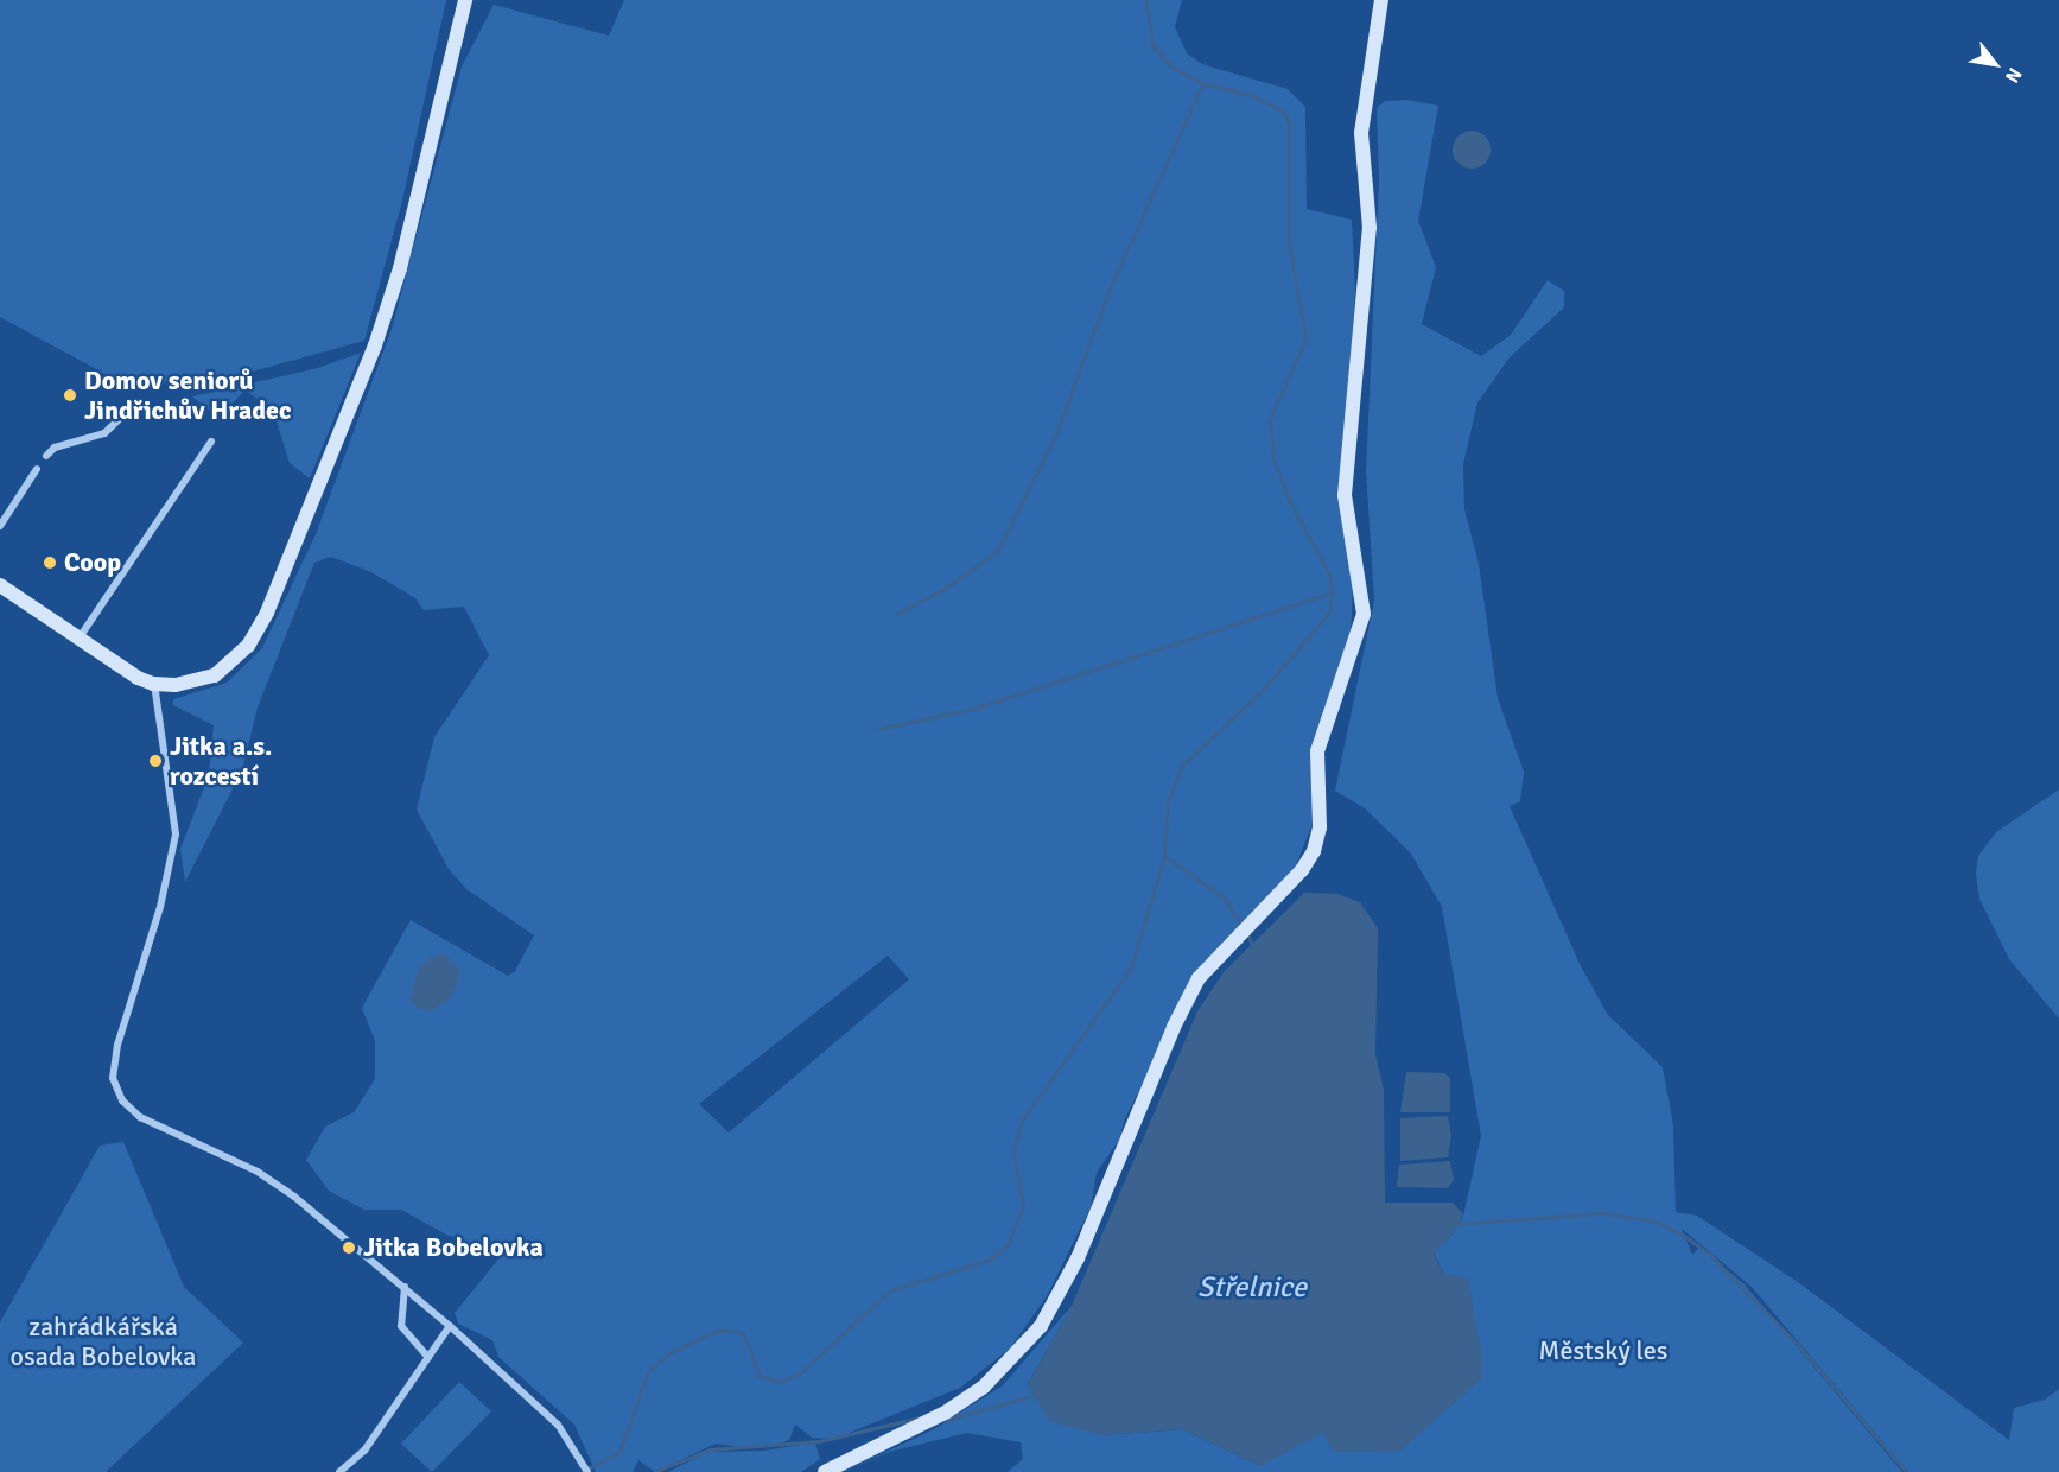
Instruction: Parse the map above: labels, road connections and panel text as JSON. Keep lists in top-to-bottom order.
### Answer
{
  "water": ["Střelnice"],
  "parks": ["zahrádkářská osada Bobelovka", "Městský les"],
  "places": [
    "Domov seniorů Jindřichův Hradec",
    "Coop",
    "Jitka a.s. rozcestí",
    "Jitka Bobelovka"
  ],
  "north": "bottom right"
}
